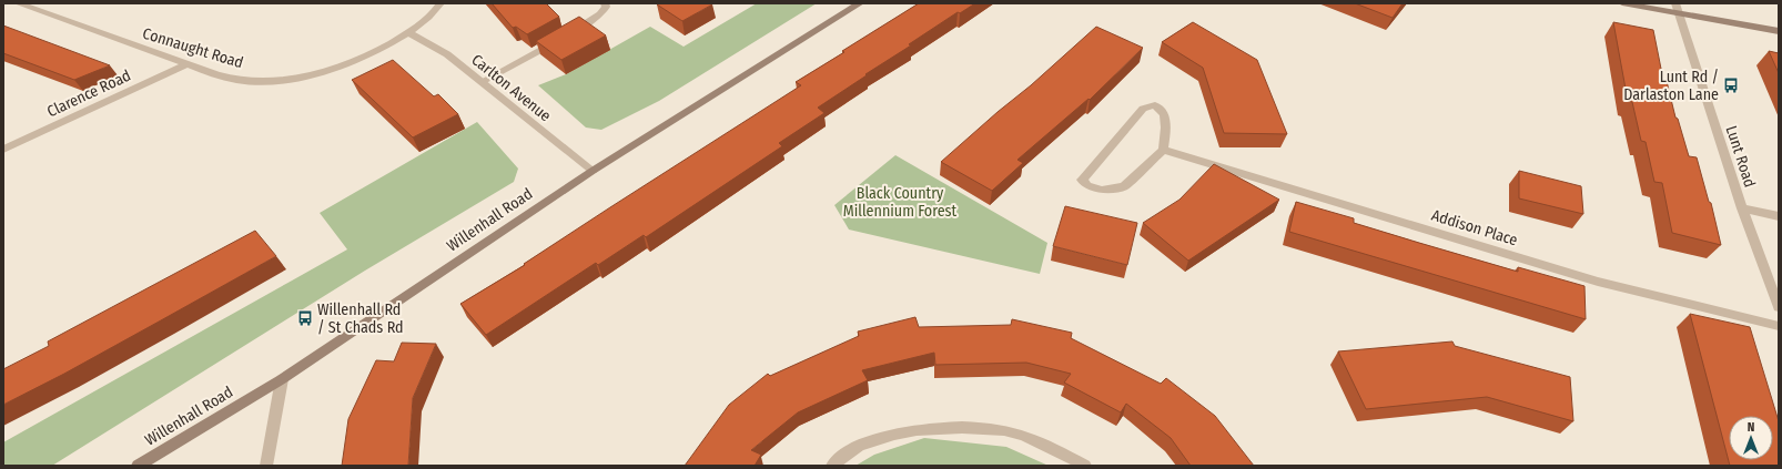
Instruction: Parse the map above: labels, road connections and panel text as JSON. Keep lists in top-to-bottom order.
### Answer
{
  "streets": {
    "main road": ["Willenhall Road"],
    "street": [
      "Connaught Road",
      "Carlton Avenue",
      "Clarence Road",
      "Lunt Road",
      "Addison Place"
    ]
  },
  "crossings": [
    ["Connaught Road", "Carlton Avenue"],
    ["Connaught Road", "Clarence Road"],
    ["Carlton Avenue", "Willenhall Road"]
  ],
  "parks": ["Black Country Millennium Forest"],
  "places": {
    "bus stop": ["Lunt Rd / Darlaston Lane", "Willenhall Rd / St Chads Rd"]
  },
  "north": "top"
}
